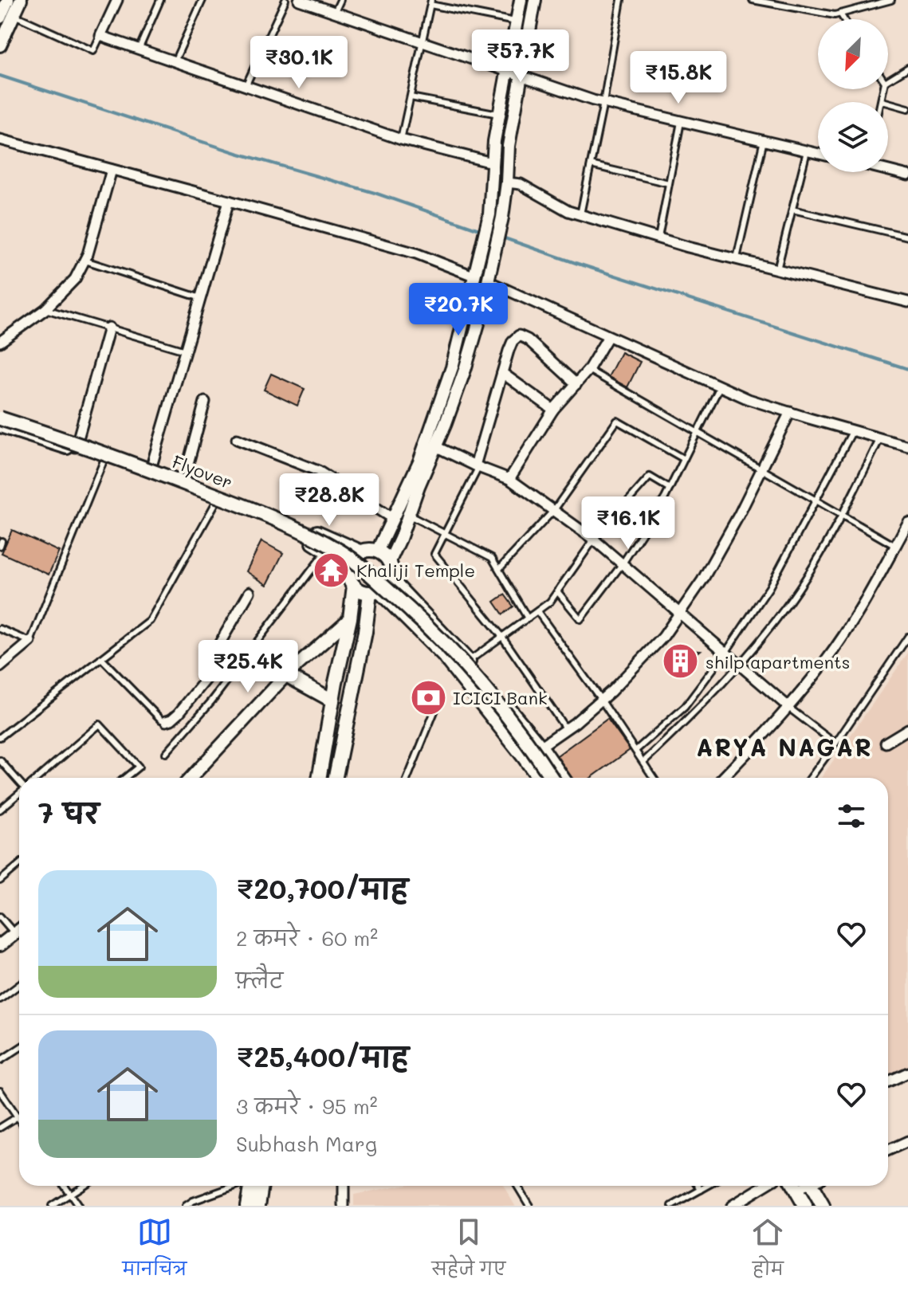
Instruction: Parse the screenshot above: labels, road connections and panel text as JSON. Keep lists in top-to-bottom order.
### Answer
{
  "streets": {
    "main road": ["Flyover"]
  },
  "districts": ["ARYA NAGAR"],
  "places": {
    "temple": ["Khaliji Temple"],
    "building": ["shilp apartments"],
    "bank": ["ICICI Bank"]
  },
  "north": "bottom left",
  "page": {
    "price": [
      "₹57.7K",
      "₹30.1K",
      "₹15.8K",
      "₹20.7K",
      "₹28.8K",
      "₹16.1K",
      "₹25.4K"
    ],
    "heading": "7 घर",
    "list": [
      {
        "name": "₹20,700/माह",
        "note": "2 कमरे · 60 m² · फ़्लैट"
      },
      {
        "name": "₹25,400/माह",
        "note": "3 कमरे · 95 m² · Subhash Marg"
      }
    ],
    "tabs": ["मानचित्र", "सहेजे गए", "होम"]
  }
}
